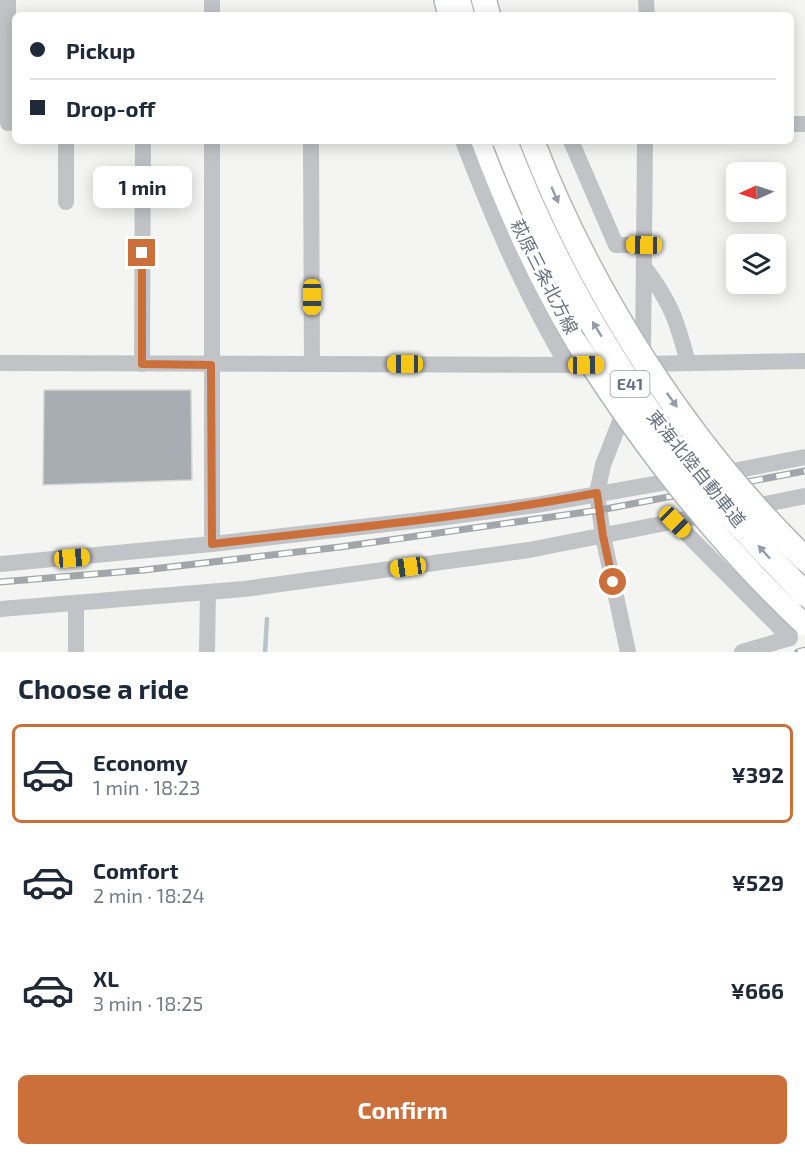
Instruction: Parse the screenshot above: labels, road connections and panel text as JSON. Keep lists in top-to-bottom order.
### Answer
{
  "streets": {
    "highway": ["E41", "東海北陸自動車道"],
    "main road": ["萩原三条北方線"]
  },
  "north": "left",
  "page": {
    "banner": ["Pickup", "Drop-off"],
    "bubble": "1 min",
    "heading": "Choose a ride",
    "list": [
      {
        "name": "Economy",
        "note": "1 min · 18:23",
        "value": "¥392"
      },
      {
        "name": "Comfort",
        "note": "2 min · 18:24",
        "value": "¥529"
      },
      {
        "name": "XL",
        "note": "3 min · 18:25",
        "value": "¥666"
      }
    ],
    "buttons": "Confirm"
  }
}
